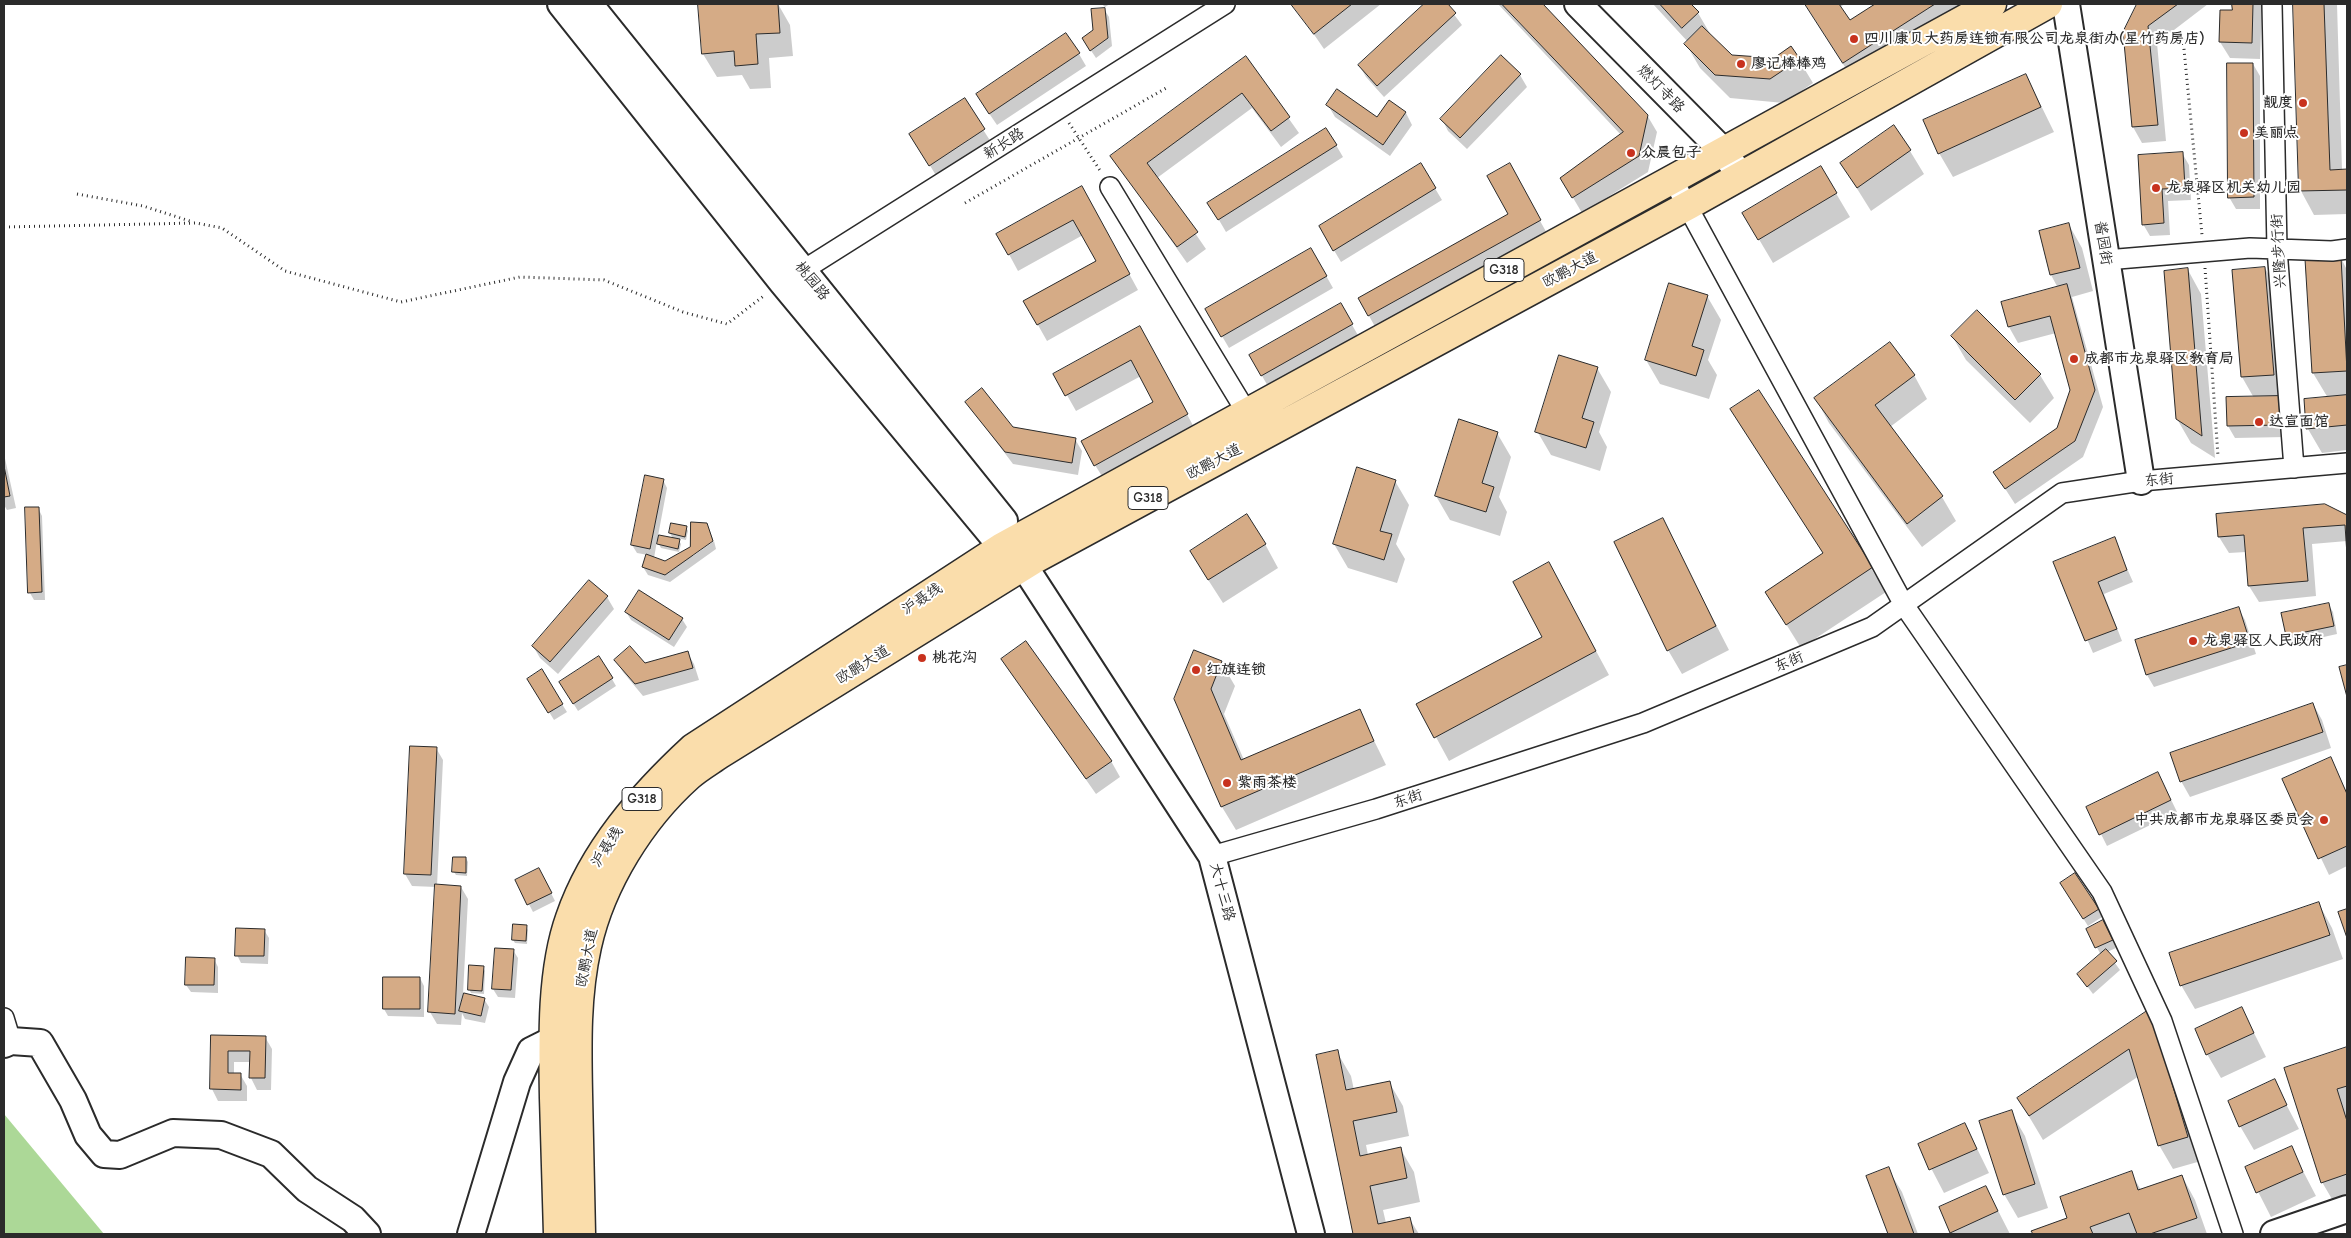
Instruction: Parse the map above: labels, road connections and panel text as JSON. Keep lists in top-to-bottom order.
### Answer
{
  "streets": {
    "highway": ["G318", "欧鹏大道", "沪聂线"],
    "street": [
      "燃灯寺路",
      "新长路",
      "酱园街",
      "兴隆步行街",
      "桃园路",
      "东街",
      "大十三路"
    ]
  },
  "crossings": [
    ["燃灯寺路", "欧鹏大道"],
    ["新长路", "桃园路"],
    ["酱园街", "东街"],
    ["兴隆步行街", "东街"],
    ["欧鹏大道", "桃园路"],
    ["欧鹏大道", "沪聂线"],
    ["欧鹏大道", "大十三路"],
    ["桃园路", "沪聂线"],
    ["桃园路", "大十三路"],
    ["东街", "大十三路"],
    ["沪聂线", "大十三路"]
  ],
  "places": [
    "四川康贝大药房连锁有限公司龙泉街办(星竹药房店)",
    "廖记棒棒鸡",
    "靓度",
    "美丽点",
    "众晨包子",
    "龙泉驿区机关幼儿园",
    "成都市龙泉驿区教育局",
    "达宣面馆",
    "龙泉驿区人民政府",
    "桃花沟",
    "红旗连锁",
    "紫雨茶楼",
    "中共成都市龙泉驿区委员会"
  ]
}
